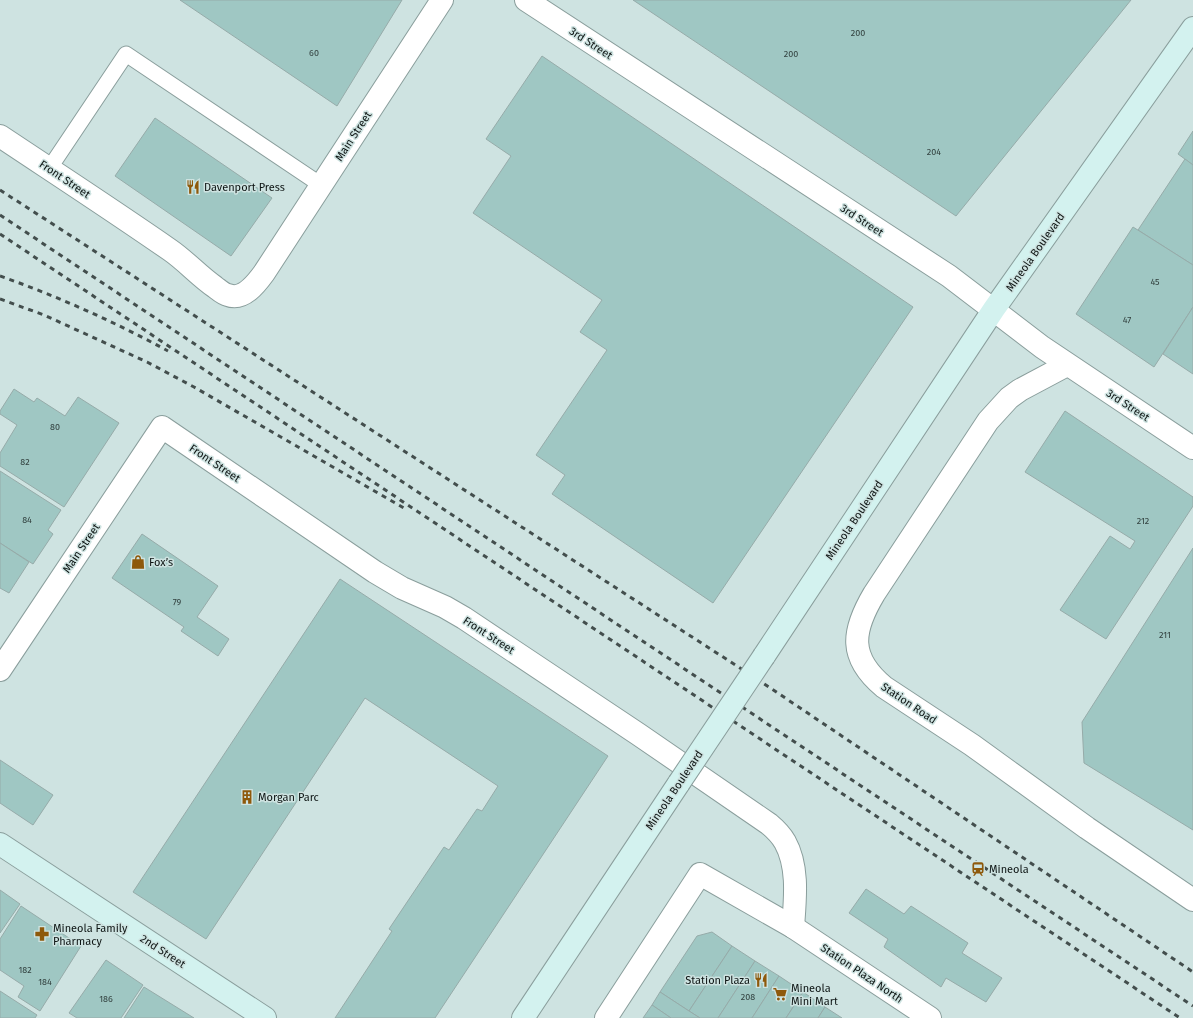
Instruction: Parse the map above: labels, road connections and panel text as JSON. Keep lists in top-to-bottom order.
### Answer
{
  "streets": {
    "main road": ["Mineola Boulevard", "2nd Street"],
    "street": [
      "3rd Street",
      "Main Street",
      "Front Street",
      "Station Road",
      "Station Plaza North"
    ]
  },
  "crossings": [
    ["3rd Street", "Mineola Boulevard"],
    ["3rd Street", "Station Road"],
    ["Main Street", "Front Street"],
    ["Front Street", "Station Plaza North"]
  ],
  "places": {
    "restaurant": ["Davenport Press", "Station Plaza"],
    "shop": ["Fox’s"],
    "building": ["Morgan Parc"],
    "station": ["Mineola"],
    "pharmacy": ["Mineola Family Pharmacy"],
    "supermarket": ["Mineola Mini Mart"]
  },
  "house_numbers": [
    "200",
    "60",
    "200",
    "204",
    "45",
    "47",
    "80",
    "82",
    "84",
    "212",
    "79",
    "211",
    "182",
    "184",
    "208",
    "186"
  ]
}
